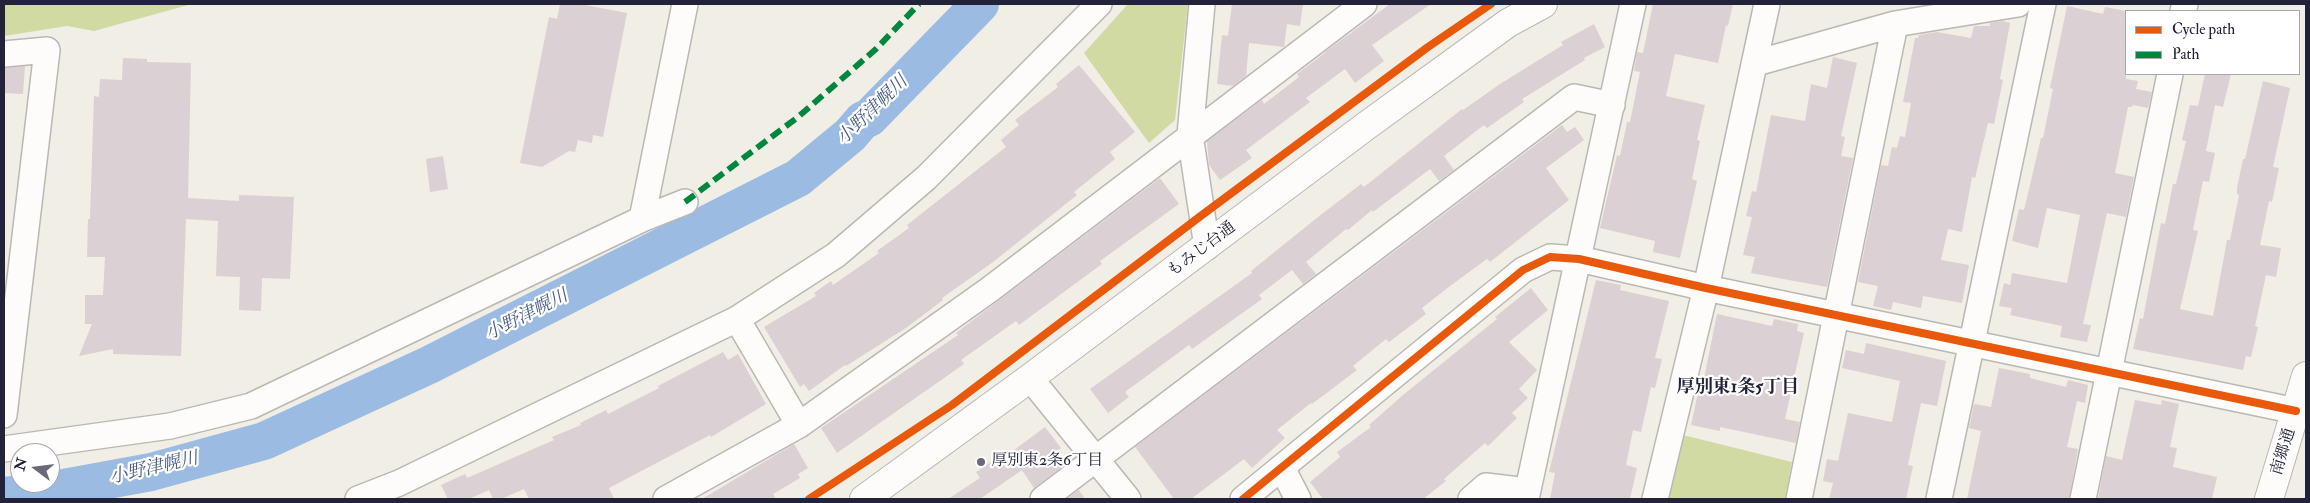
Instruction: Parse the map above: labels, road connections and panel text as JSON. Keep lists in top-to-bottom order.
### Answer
{
  "streets": {
    "street": ["もみじ台通", "南郷通"]
  },
  "districts": ["厚別東1条5丁目"],
  "water": ["小野津幌川"],
  "places": ["厚別東2条6丁目"],
  "legend": ["Cycle path", "Path"],
  "north": "left"
}
